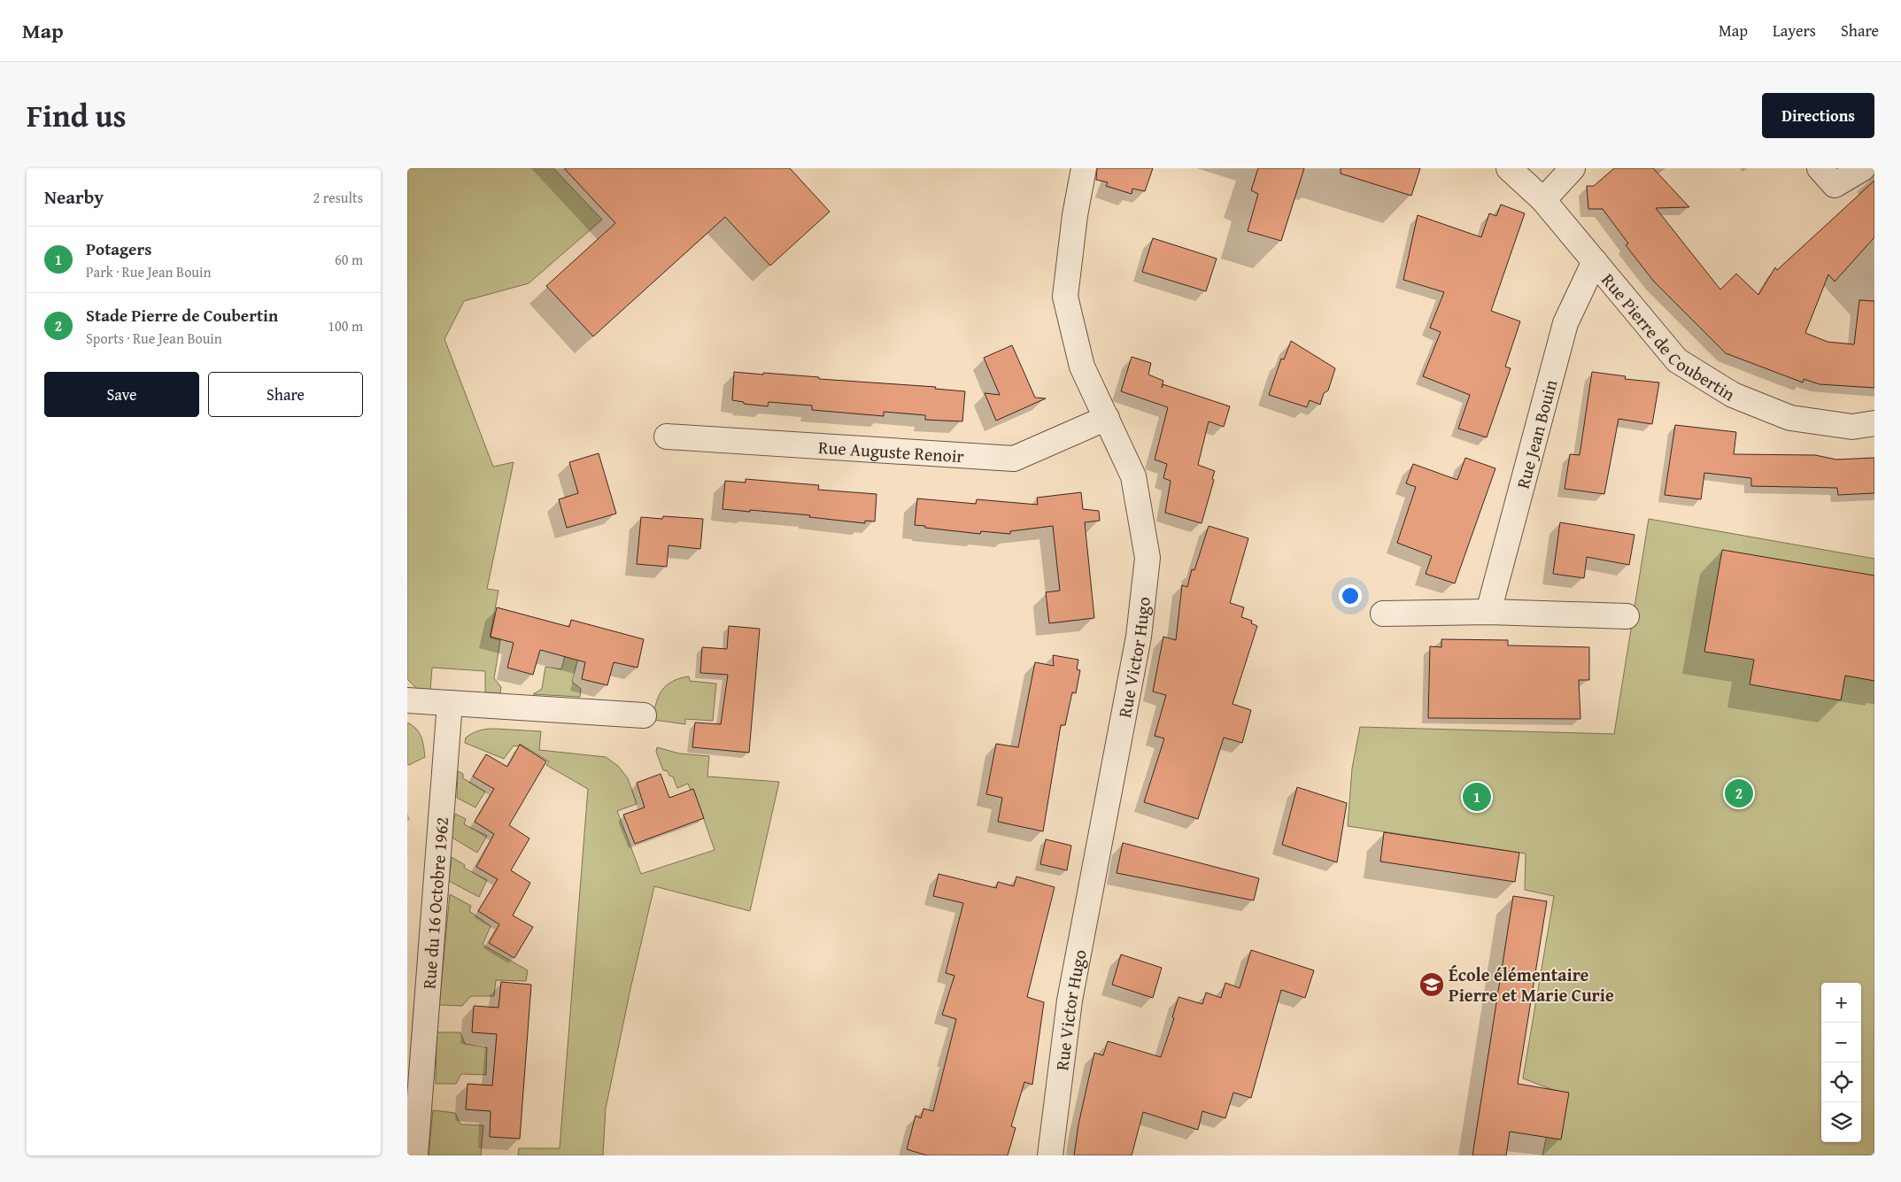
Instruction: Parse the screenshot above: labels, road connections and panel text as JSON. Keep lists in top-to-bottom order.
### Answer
{
  "streets": {
    "street": [
      "Rue Pierre de Coubertin",
      "Rue Jean Bouin",
      "Rue Auguste Renoir",
      "Rue Victor Hugo",
      "Rue du 16 Octobre 1962"
    ]
  },
  "crossings": [
    ["Rue Pierre de Coubertin", "Rue Jean Bouin"],
    ["Rue Auguste Renoir", "Rue Victor Hugo"]
  ],
  "places": {
    "school or university": ["École élémentaire Pierre et Marie Curie"]
  },
  "page": {
    "header": "Map",
    "nav": ["Map", "Layers", "Share"],
    "title": "Find us",
    "buttons": [
      "Directions",
      ["Save", "Share"]
    ],
    "heading": ["Nearby", "2 results"],
    "list": [
      {
        "mark": "1",
        "name": "Potagers",
        "note": "Park · Rue Jean Bouin",
        "value": "60 m"
      },
      {
        "mark": "2",
        "name": "Stade Pierre de Coubertin",
        "note": "Sports · Rue Jean Bouin",
        "value": "100 m"
      }
    ],
    "pins": ["2", "1"],
    "map_buttons": ["+", "−"]
  }
}
